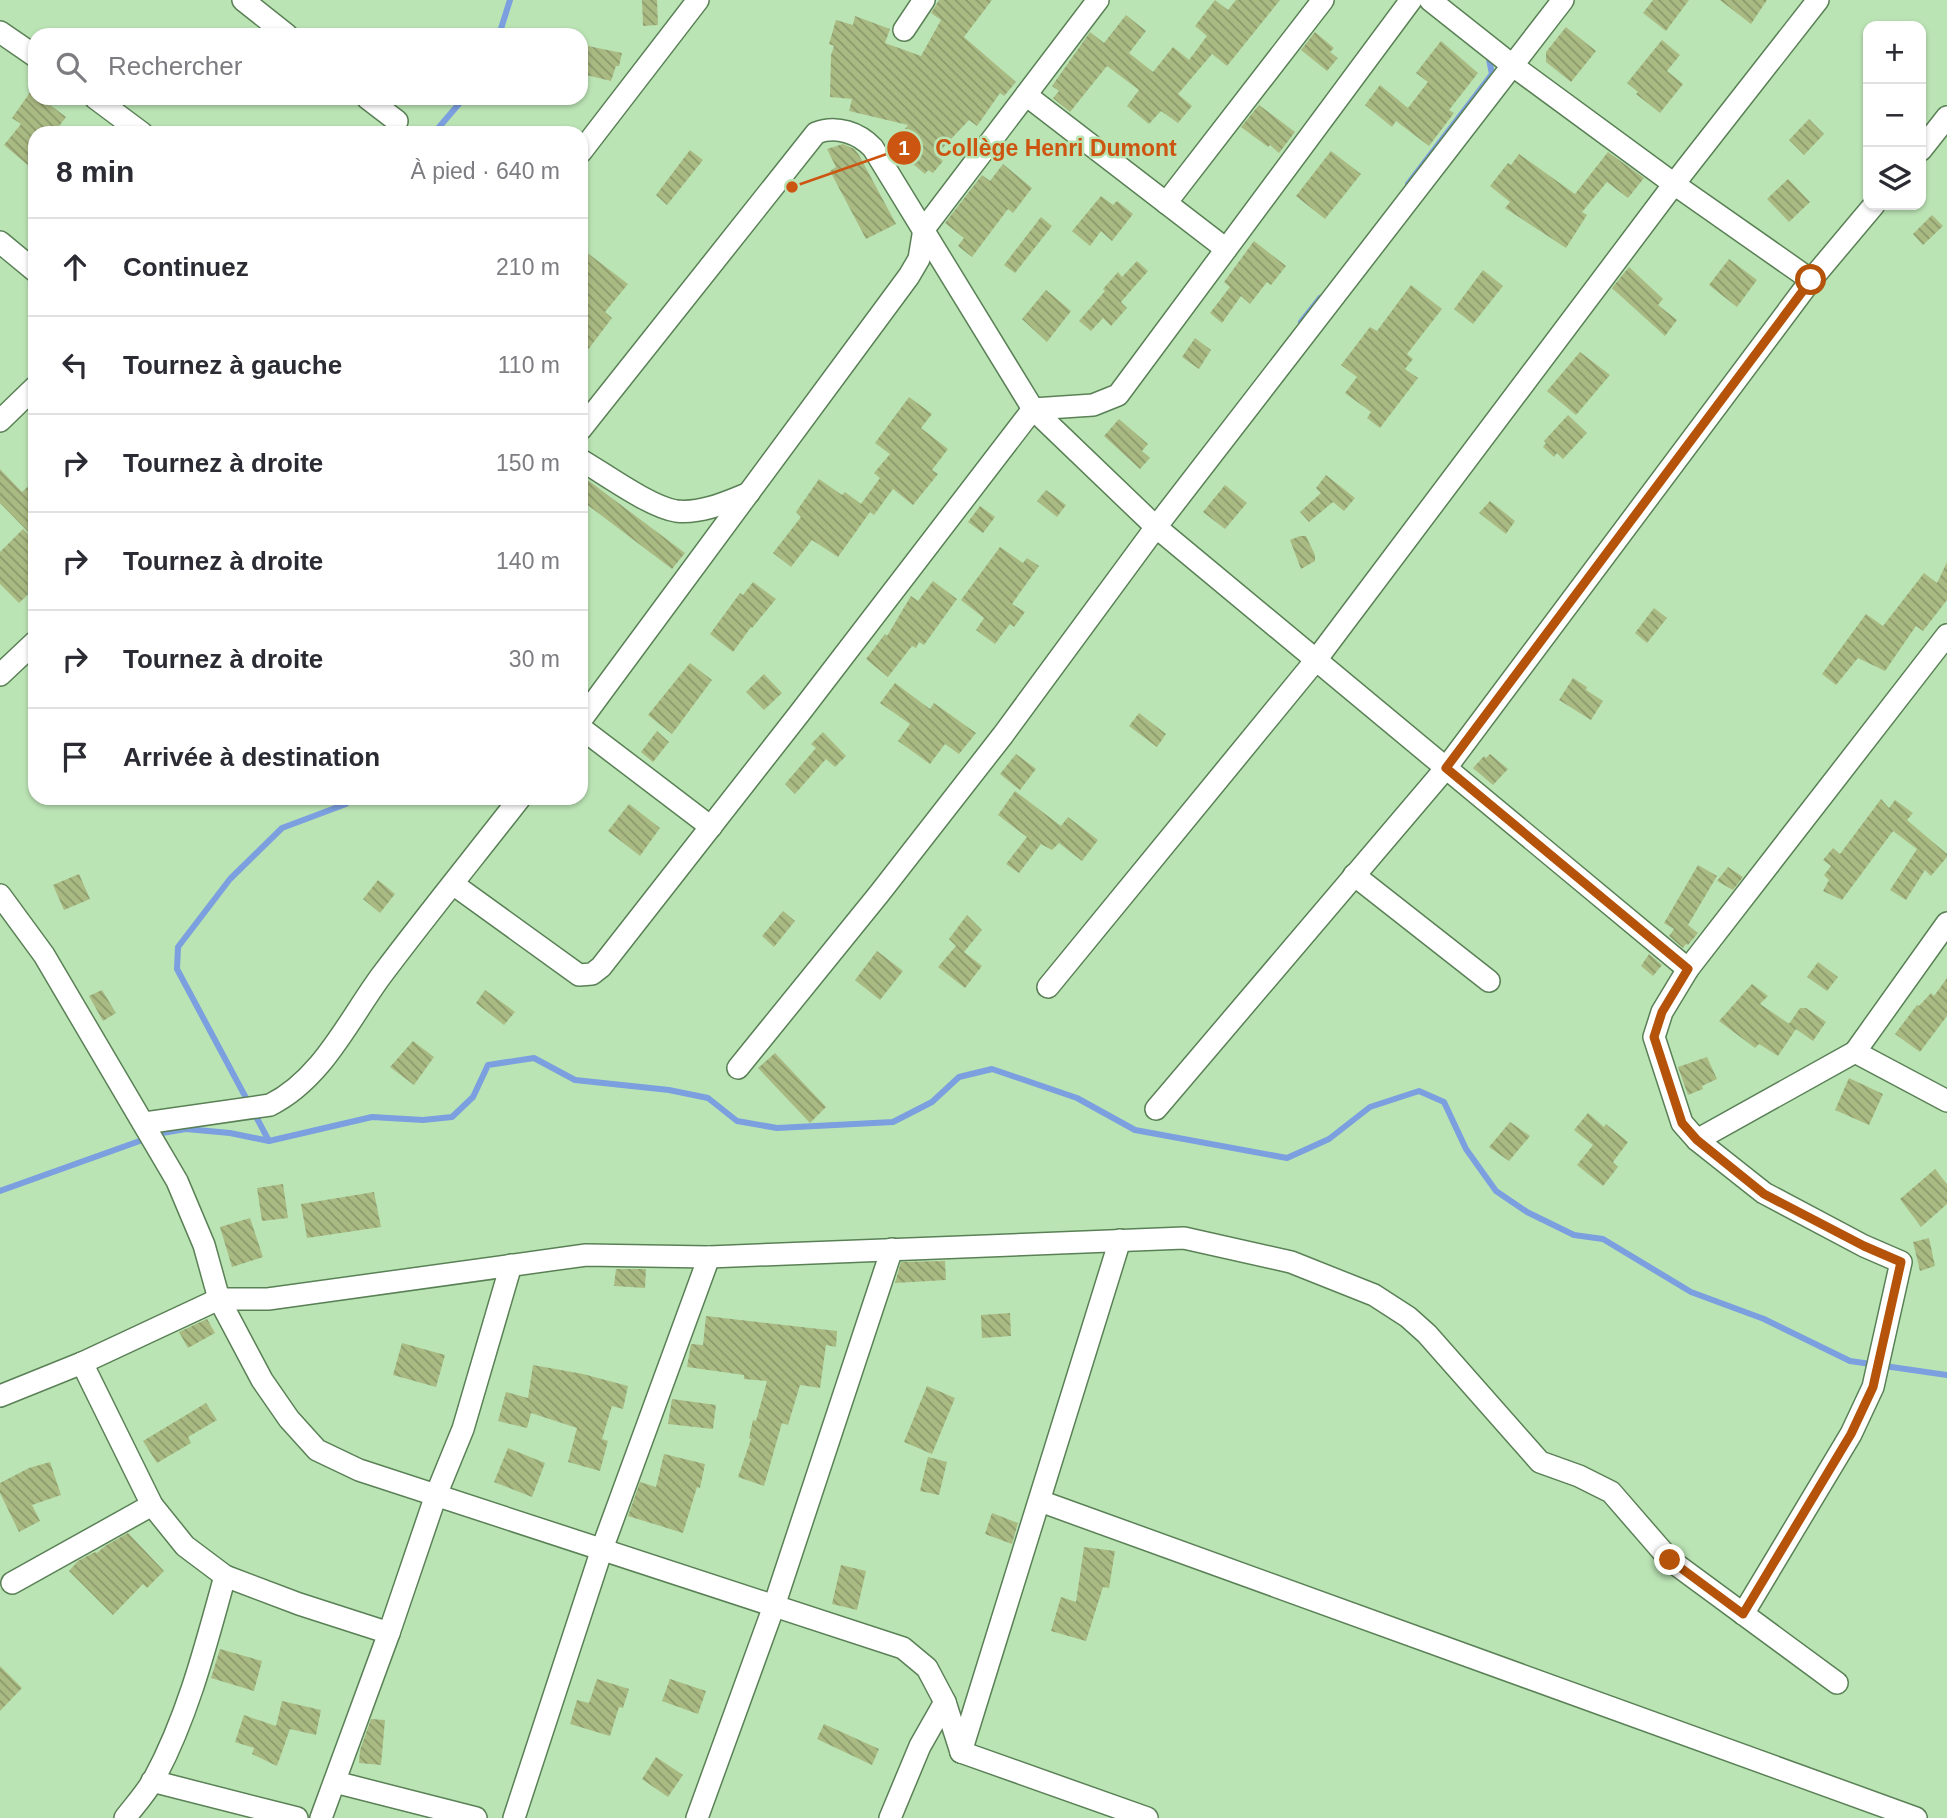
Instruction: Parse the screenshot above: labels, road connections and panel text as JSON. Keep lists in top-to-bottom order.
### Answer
{
  "places": ["Collège Henri Dumont"],
  "page": {
    "map_buttons": ["+", "−"],
    "search": "Rechercher",
    "heading": ["8 min", "À pied · 640 m"],
    "list": [
      ["Continuez", "210 m"],
      ["Tournez à gauche", "110 m"],
      ["Tournez à droite", "150 m"],
      ["Tournez à droite", "140 m"],
      ["Tournez à droite", "30 m"],
      "Arrivée à destination"
    ]
  }
}
